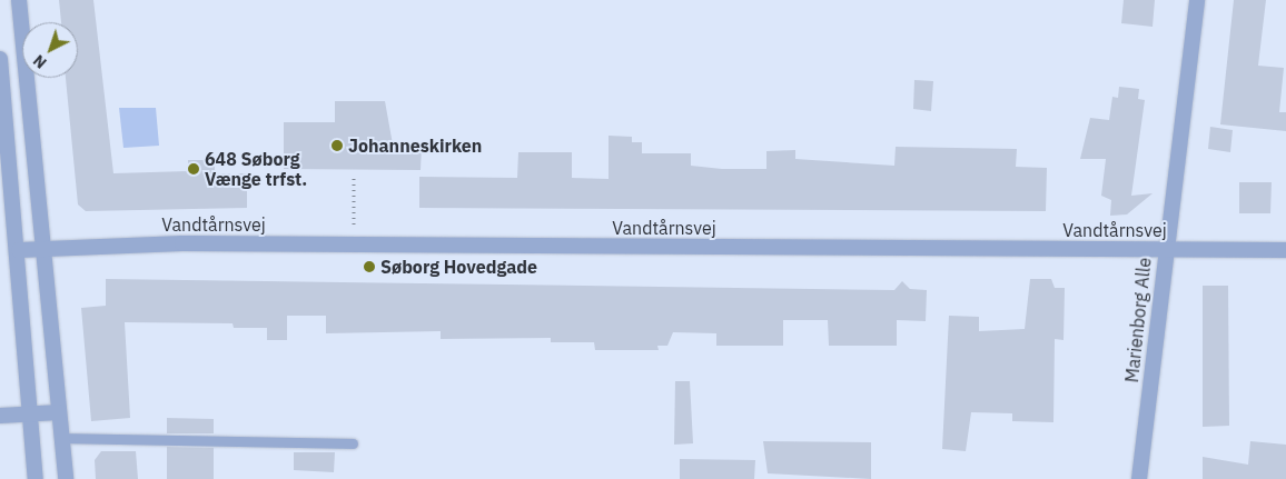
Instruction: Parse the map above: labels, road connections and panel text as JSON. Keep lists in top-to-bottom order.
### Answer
{
  "streets": {
    "street": ["Vandtårnsvej", "Marienborg Alle"]
  },
  "crossings": [
    ["Vandtårnsvej", "Marienborg Alle"]
  ],
  "places": ["Johanneskirken", "648 Søborg Vænge trfst.", "Søborg Hovedgade"],
  "north": "bottom left"
}
